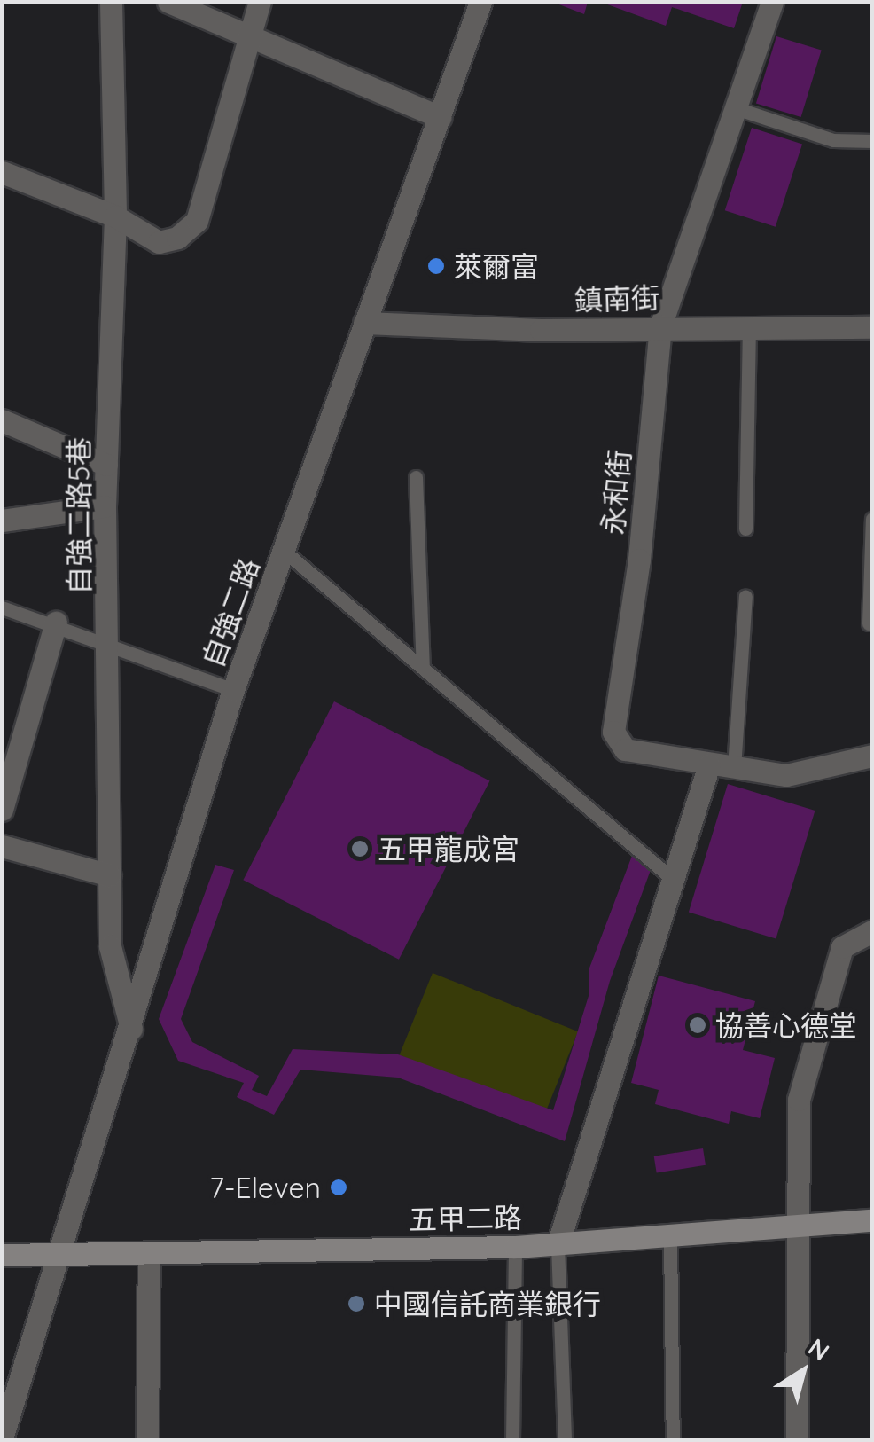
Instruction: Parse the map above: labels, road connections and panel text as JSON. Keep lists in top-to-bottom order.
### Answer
{
  "streets": {
    "main road": ["五甲二路"],
    "street": [
      "鎮南街",
      "永和街",
      "自強二路5巷",
      "自強二路"
    ]
  },
  "crossings": [
    ["鎮南街", "永和街"],
    ["鎮南街", "自強二路"],
    ["自強二路5巷", "自強二路"],
    ["自強二路", "五甲二路"]
  ],
  "places": [
    "萊爾富",
    "五甲龍成宮",
    "協善心德堂",
    "7-Eleven",
    "中國信託商業銀行"
  ],
  "north": "top right"
}
